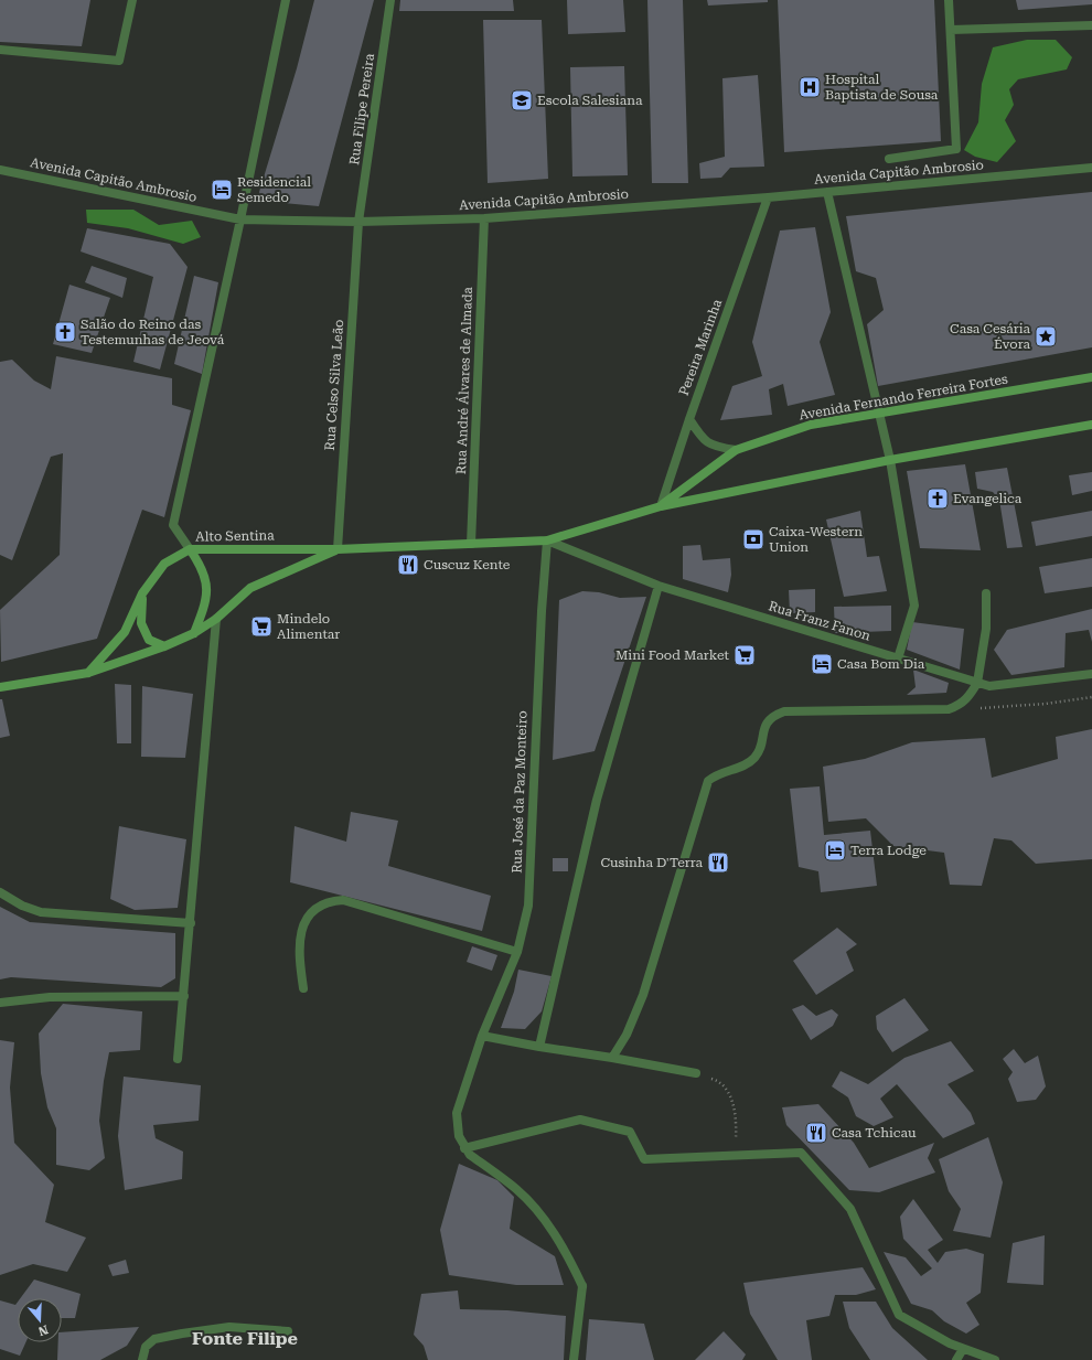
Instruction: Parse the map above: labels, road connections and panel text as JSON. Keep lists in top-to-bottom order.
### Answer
{
  "streets": {
    "main road": ["Avenida Fernando Ferreira Fortes", "Alto Sentina"],
    "street": [
      "Rua Filipe Pereira",
      "Avenida Capitão Ambrosio",
      "Pereira Marinha",
      "Rua André Álvares de Almada",
      "Rua Celso Silva Leão",
      "Rua Franz Fanon",
      "Rua José da Paz Monteiro"
    ]
  },
  "crossings": [
    ["Rua Filipe Pereira", "Avenida Capitão Ambrosio"],
    ["Rua Filipe Pereira", "Rua Celso Silva Leão"],
    ["Avenida Capitão Ambrosio", "Pereira Marinha"],
    ["Avenida Capitão Ambrosio", "Rua André Álvares de Almada"],
    ["Avenida Capitão Ambrosio", "Rua Celso Silva Leão"],
    ["Pereira Marinha", "Avenida Fernando Ferreira Fortes"],
    ["Rua André Álvares de Almada", "Alto Sentina"],
    ["Rua Celso Silva Leão", "Alto Sentina"],
    ["Avenida Fernando Ferreira Fortes", "Alto Sentina"],
    ["Avenida Fernando Ferreira Fortes", "Rua Franz Fanon"],
    ["Avenida Fernando Ferreira Fortes", "Rua José da Paz Monteiro"],
    ["Alto Sentina", "Rua Franz Fanon"],
    ["Alto Sentina", "Rua José da Paz Monteiro"],
    ["Rua Franz Fanon", "Rua José da Paz Monteiro"]
  ],
  "districts": ["Fonte Filipe"],
  "places": {
    "hospital": ["Hospital Baptista de Sousa"],
    "school or university": ["Escola Salesiana"],
    "hotel": ["Residencial Semedo", "Casa Bom Dia", "Terra Lodge"],
    "church": ["Salão do Reino das Testemunhas de Jeová", "Evangelica"],
    "place": ["Casa Cesária Évora"],
    "bank": ["Caixa-Western Union"],
    "restaurant": ["Cuscuz Kente", "Cusinha D'Terra", "Casa Tchicau"],
    "supermarket": ["Mindelo Alimentar", "Mini Food Market"]
  },
  "north": "bottom"
}
